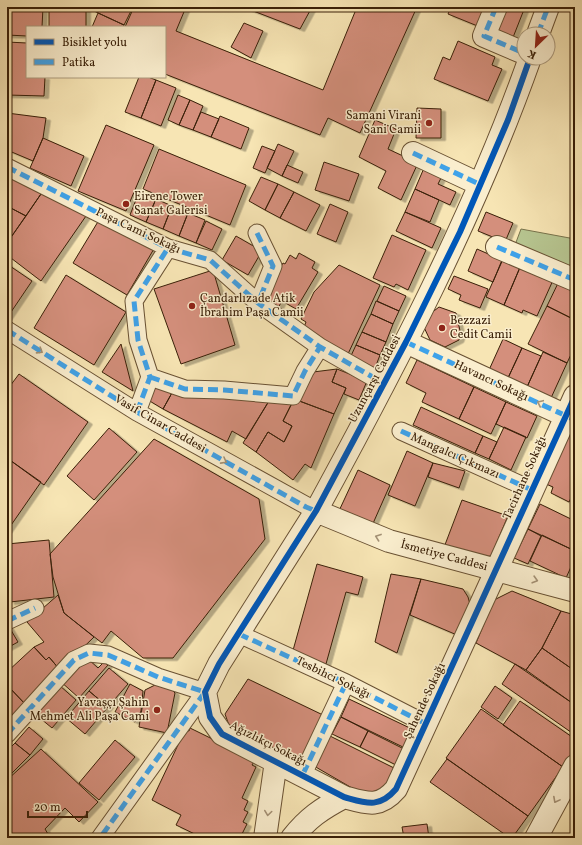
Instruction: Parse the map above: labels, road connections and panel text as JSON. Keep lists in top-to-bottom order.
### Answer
{
  "streets": {
    "street": [
      "Paşa Cami Sokağı",
      "Uzunçarşı Caddesi",
      "Havancı Sokağı",
      "Vasif Cinar Caddesi",
      "Mangalcı Çıkmazı",
      "Tacirhane Sokağı",
      "İsmetiye Caddesi",
      "Tesbihci Sokağı",
      "Şahende Sokağı",
      "Ağızlıkçı Sokağı"
    ]
  },
  "crossings": [
    ["Paşa Cami Sokağı", "Uzunçarşı Caddesi"],
    ["Uzunçarşı Caddesi", "Havancı Sokağı"],
    ["Uzunçarşı Caddesi", "Vasif Cinar Caddesi"],
    ["Uzunçarşı Caddesi", "İsmetiye Caddesi"],
    ["Uzunçarşı Caddesi", "Tesbihci Sokağı"],
    ["Uzunçarşı Caddesi", "Ağızlıkçı Sokağı"],
    ["Havancı Sokağı", "Tacirhane Sokağı"],
    ["Vasif Cinar Caddesi", "İsmetiye Caddesi"],
    ["Mangalcı Çıkmazı", "Tacirhane Sokağı"],
    ["Tacirhane Sokağı", "İsmetiye Caddesi"],
    ["Tacirhane Sokağı", "Şahende Sokağı"],
    ["İsmetiye Caddesi", "Şahende Sokağı"],
    ["Tesbihci Sokağı", "Şahende Sokağı"],
    ["Şahende Sokağı", "Ağızlıkçı Sokağı"]
  ],
  "one_way": ["Vasif Cinar Caddesi"],
  "places": [
    "Samani Virani Sani Camii",
    "Eirene Tower Sanat Galerisi",
    "Çandarlızade Atik İbrahim Paşa Camii",
    "Bezzazi Cedit Camii",
    "Yavaşçı Şahin Mehmet Ali Paşa Cami"
  ],
  "legend": ["Bisiklet yolu", "Patika"],
  "scale_bar": "20 m",
  "north": "bottom left"
}
